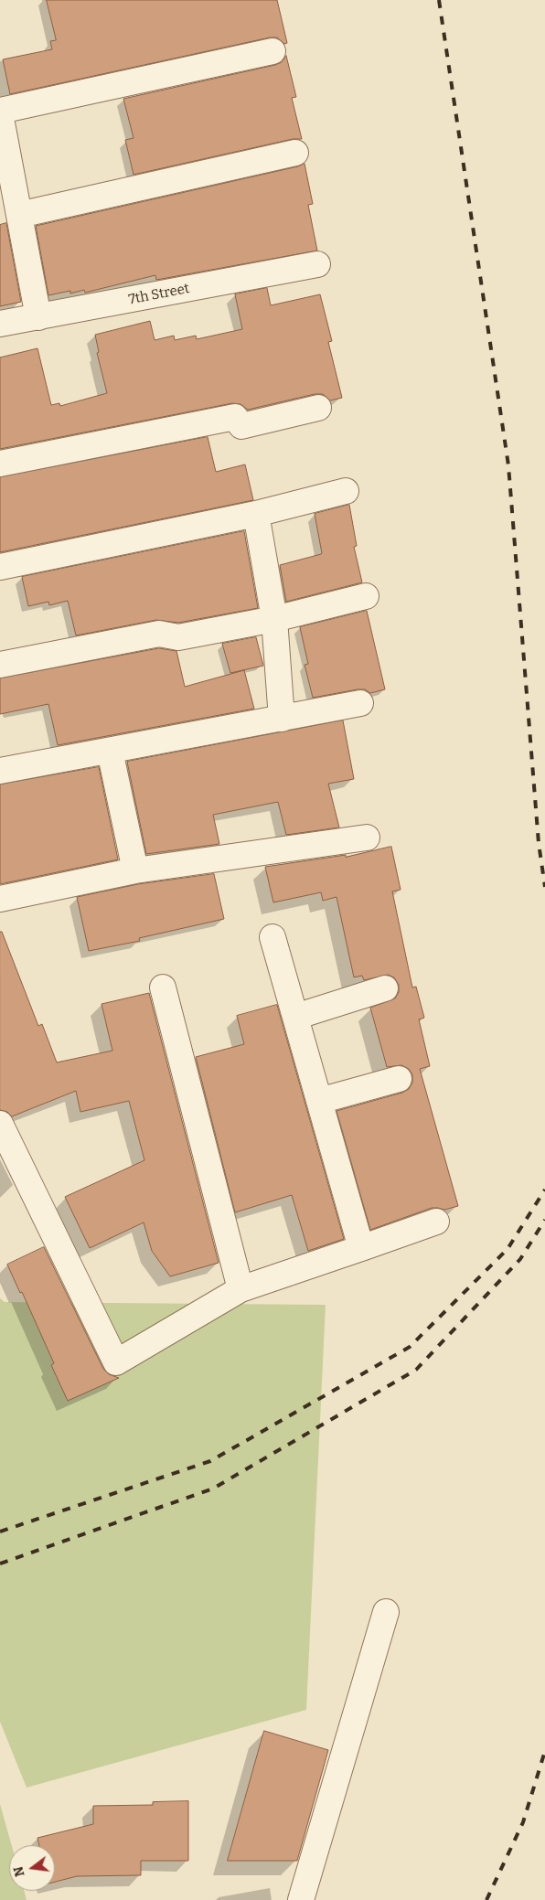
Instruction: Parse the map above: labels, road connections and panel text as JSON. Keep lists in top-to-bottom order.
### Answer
{
  "streets": {
    "street": ["7th Street"]
  },
  "north": "left"
}
